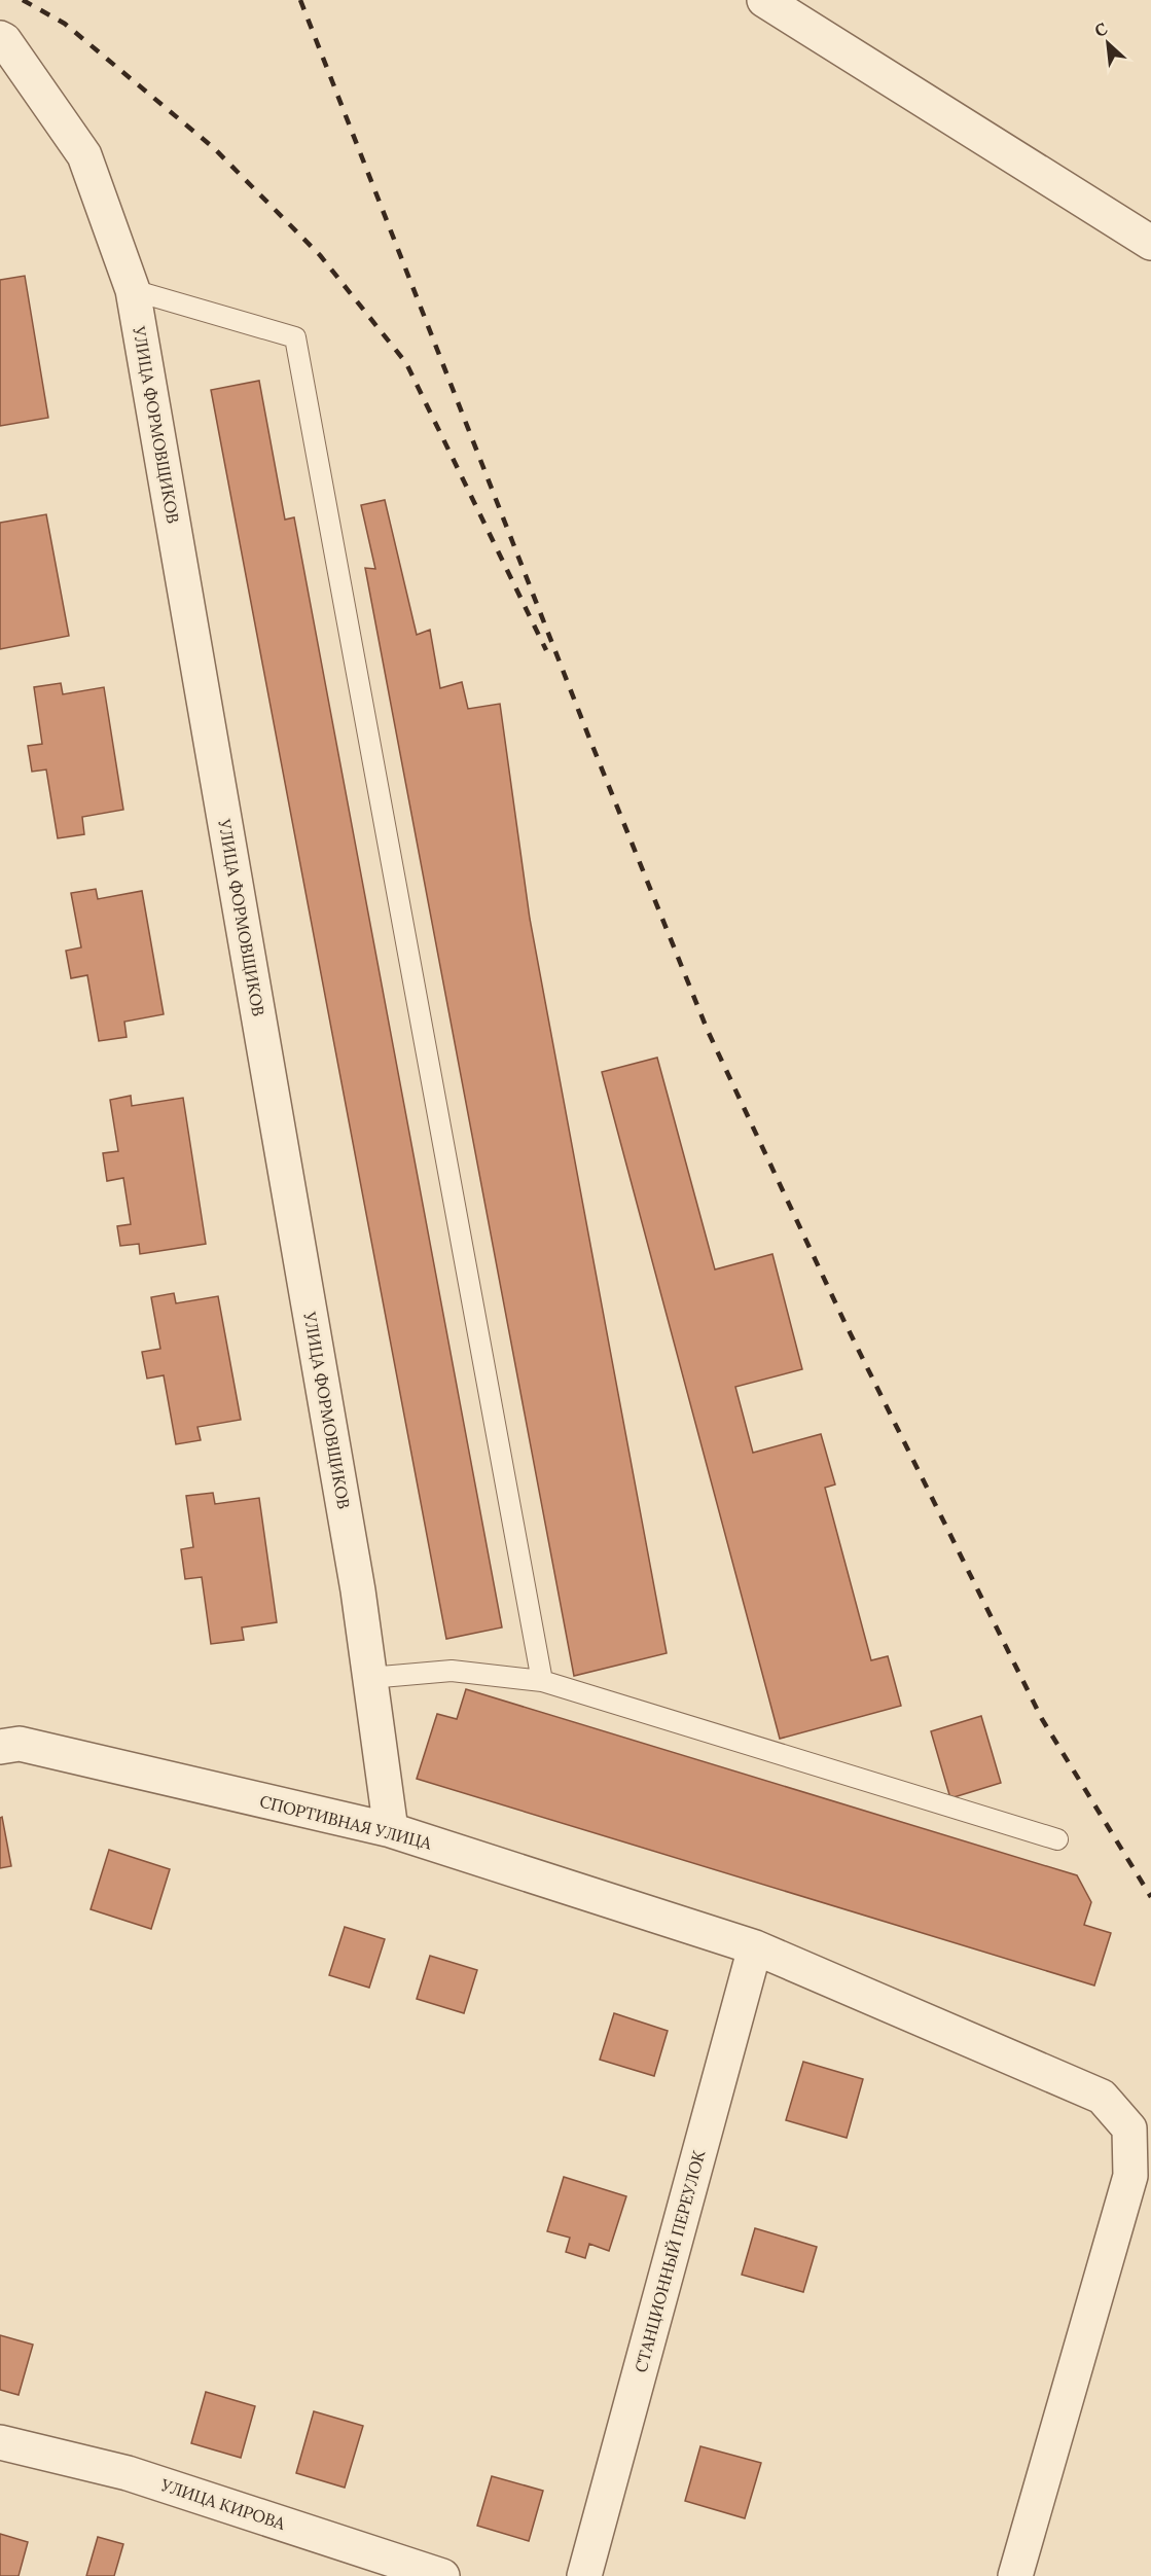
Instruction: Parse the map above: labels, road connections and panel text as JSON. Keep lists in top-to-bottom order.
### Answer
{
  "streets": {
    "street": [
      "УЛИЦА ФОРМОВЩИКОВ",
      "СПОРТИВНАЯ УЛИЦА",
      "СТАНЦИОННЫЙ ПЕРЕУЛОК",
      "УЛИЦА КИРОВА"
    ]
  },
  "crossings": [
    ["УЛИЦА ФОРМОВЩИКОВ", "СПОРТИВНАЯ УЛИЦА"],
    ["СПОРТИВНАЯ УЛИЦА", "СТАНЦИОННЫЙ ПЕРЕУЛОК"]
  ],
  "north": "top left"
}
